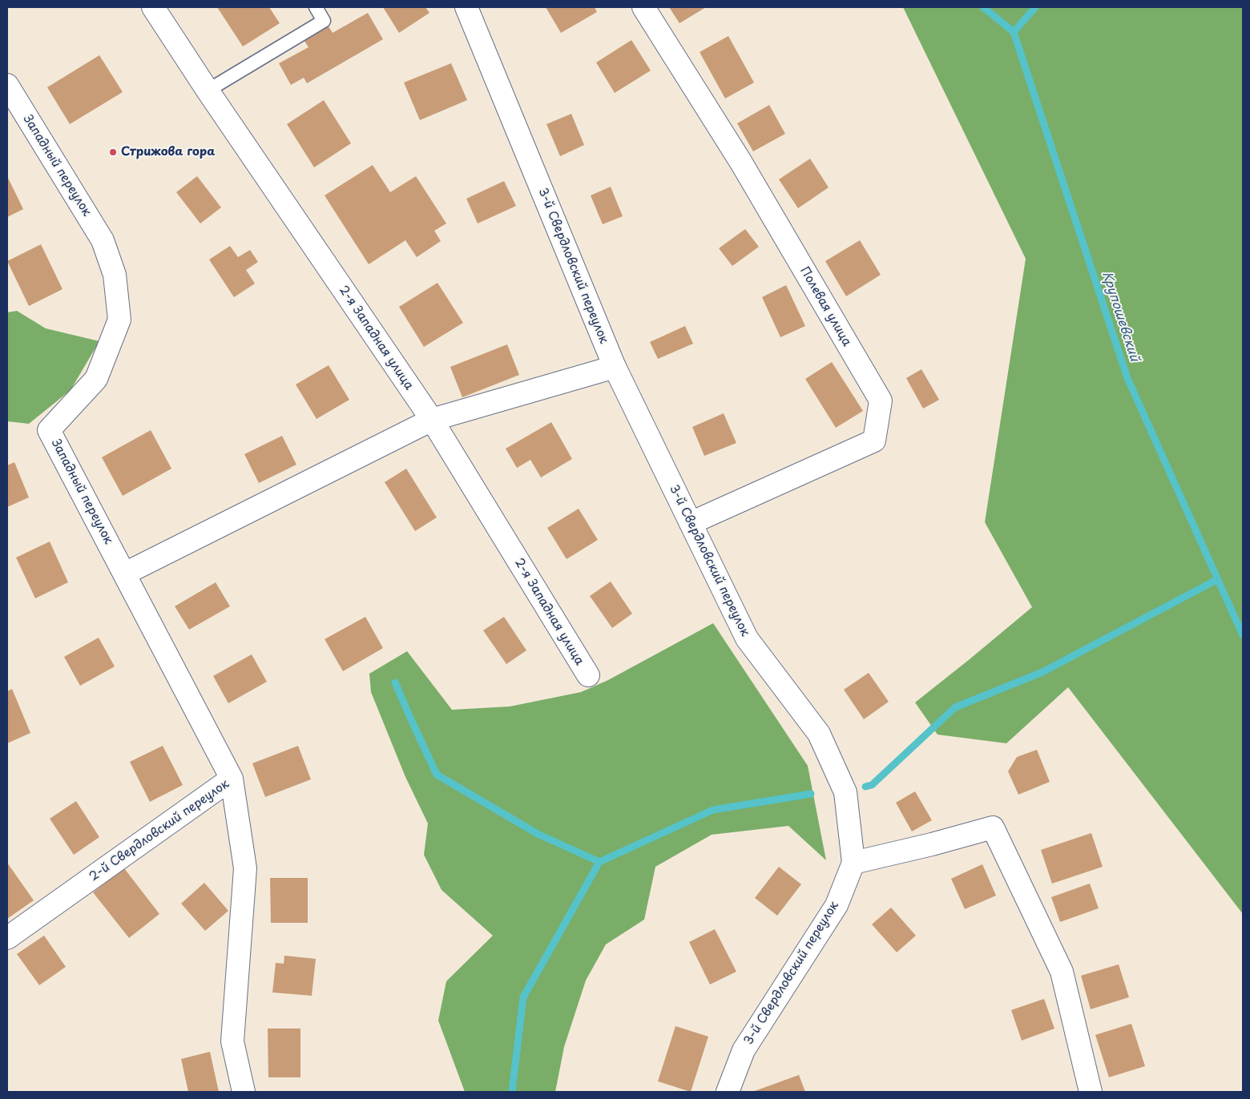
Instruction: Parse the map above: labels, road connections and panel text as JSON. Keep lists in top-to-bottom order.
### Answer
{
  "streets": {
    "street": [
      "Западный переулок",
      "3-й Свердловский переулок",
      "Полевая улица",
      "2-я Западная улица",
      "2-й Свердловский переулок"
    ]
  },
  "crossings": [
    ["Западный переулок", "2-й Свердловский переулок"],
    ["3-й Свердловский переулок", "Полевая улица"]
  ],
  "water": ["Крупошевский"],
  "places": ["Стрижова гора"]
}
